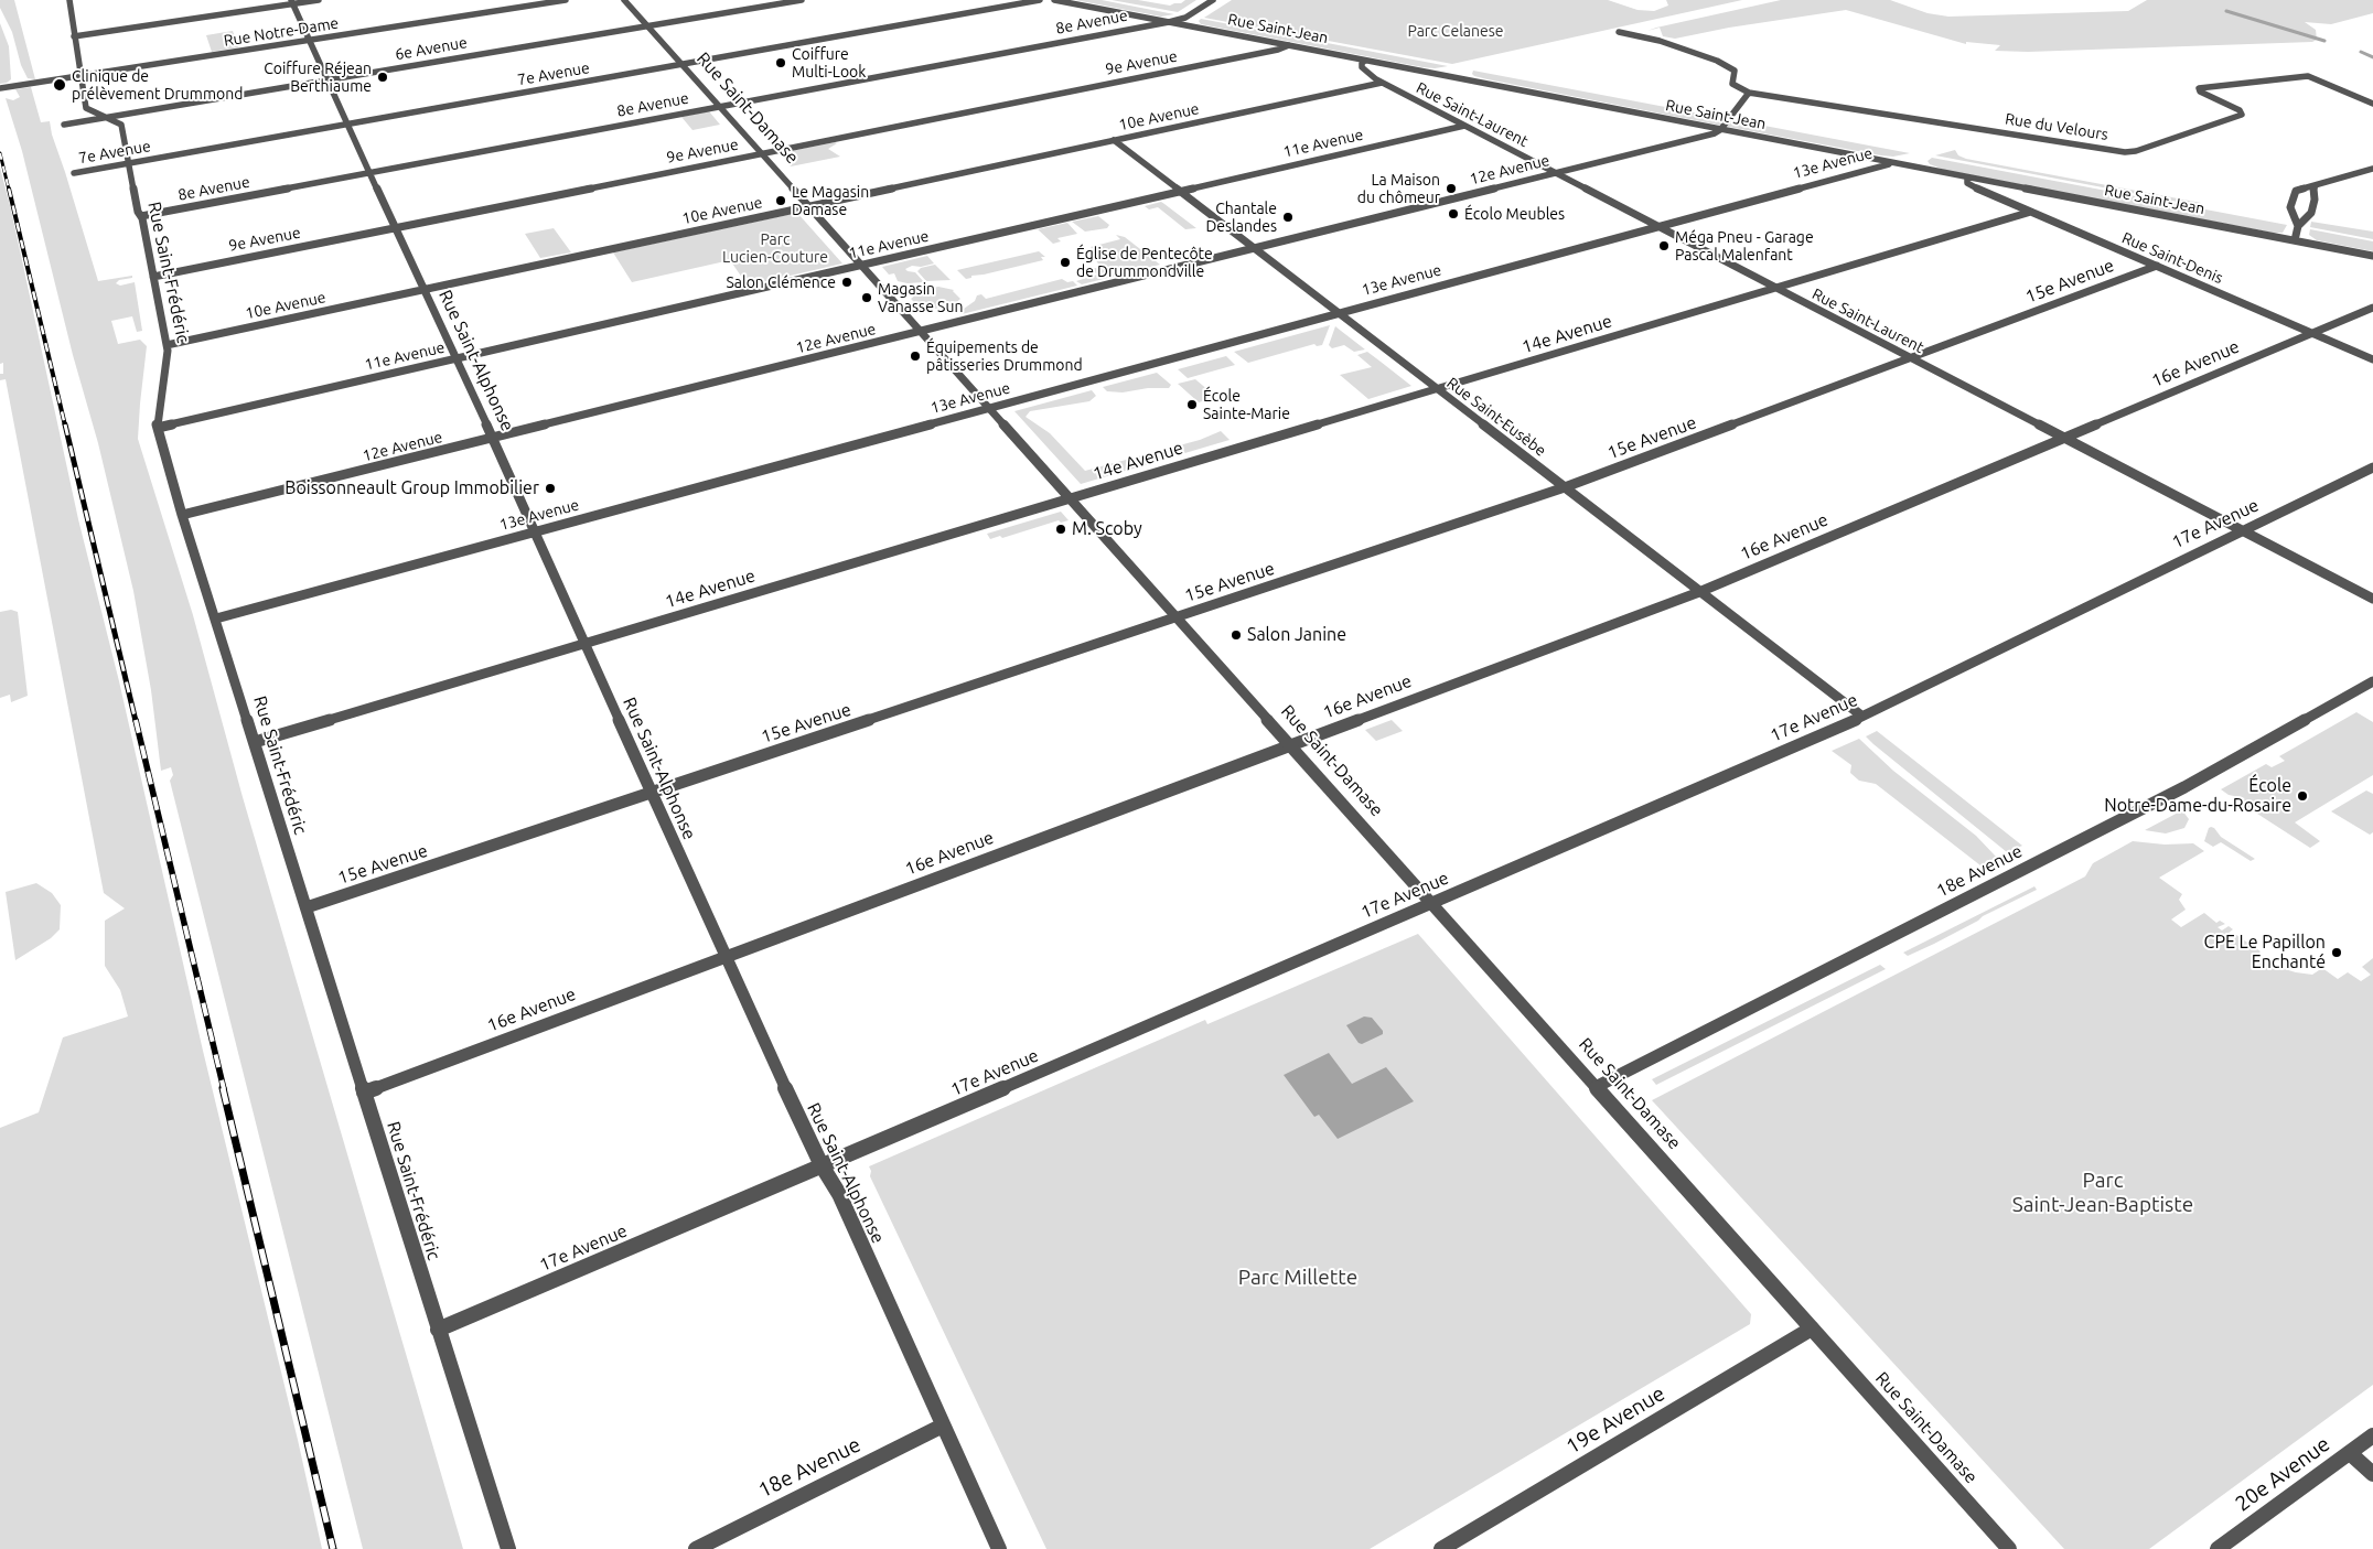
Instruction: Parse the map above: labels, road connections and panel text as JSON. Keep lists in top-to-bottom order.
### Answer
{
  "streets": {
    "street": [
      "8e Avenue",
      "Rue Saint-Jean",
      "Rue Notre-Dame",
      "6e Avenue",
      "9e Avenue",
      "7e Avenue",
      "Rue Saint-Damase",
      "Rue Saint-Laurent",
      "10e Avenue",
      "Rue du Velours",
      "11e Avenue",
      "13e Avenue",
      "12e Avenue",
      "Rue Saint-Denis",
      "Rue Saint-Frédéric",
      "15e Avenue",
      "14e Avenue",
      "Rue Saint-Alphonse",
      "16e Avenue",
      "Rue Saint-Eusèbe",
      "17e Avenue",
      "18e Avenue",
      "19e Avenue",
      "20e Avenue"
    ]
  },
  "crossings": [
    ["8e Avenue", "Rue Saint-Jean"],
    ["8e Avenue", "Rue Saint-Damase"],
    ["8e Avenue", "Rue Saint-Frédéric"],
    ["8e Avenue", "Rue Saint-Alphonse"],
    ["Rue Saint-Jean", "9e Avenue"],
    ["Rue Saint-Jean", "Rue Saint-Laurent"],
    ["Rue Saint-Jean", "13e Avenue"],
    ["Rue Saint-Jean", "12e Avenue"],
    ["Rue Saint-Jean", "Rue Saint-Denis"],
    ["Rue Notre-Dame", "Rue Saint-Frédéric"],
    ["Rue Notre-Dame", "Rue Saint-Alphonse"],
    ["6e Avenue", "Rue Saint-Damase"],
    ["6e Avenue", "Rue Saint-Frédéric"],
    ["6e Avenue", "Rue Saint-Alphonse"],
    ["9e Avenue", "Rue Saint-Damase"],
    ["9e Avenue", "Rue Saint-Frédéric"],
    ["9e Avenue", "Rue Saint-Alphonse"],
    ["7e Avenue", "Rue Saint-Damase"],
    ["7e Avenue", "Rue Saint-Frédéric"],
    ["7e Avenue", "Rue Saint-Alphonse"],
    ["Rue Saint-Damase", "10e Avenue"],
    ["Rue Saint-Damase", "11e Avenue"],
    ["Rue Saint-Damase", "13e Avenue"],
    ["Rue Saint-Damase", "12e Avenue"],
    ["Rue Saint-Damase", "15e Avenue"],
    ["Rue Saint-Damase", "14e Avenue"],
    ["Rue Saint-Damase", "16e Avenue"],
    ["Rue Saint-Damase", "17e Avenue"],
    ["Rue Saint-Damase", "18e Avenue"],
    ["Rue Saint-Damase", "19e Avenue"],
    ["Rue Saint-Laurent", "10e Avenue"],
    ["Rue Saint-Laurent", "11e Avenue"],
    ["Rue Saint-Laurent", "13e Avenue"],
    ["Rue Saint-Laurent", "12e Avenue"],
    ["Rue Saint-Laurent", "15e Avenue"],
    ["Rue Saint-Laurent", "14e Avenue"],
    ["Rue Saint-Laurent", "16e Avenue"],
    ["Rue Saint-Laurent", "17e Avenue"],
    ["10e Avenue", "Rue Saint-Frédéric"],
    ["10e Avenue", "Rue Saint-Alphonse"],
    ["10e Avenue", "Rue Saint-Eusèbe"],
    ["11e Avenue", "Rue Saint-Frédéric"],
    ["11e Avenue", "Rue Saint-Alphonse"],
    ["11e Avenue", "Rue Saint-Eusèbe"],
    ["13e Avenue", "Rue Saint-Frédéric"],
    ["13e Avenue", "Rue Saint-Alphonse"],
    ["13e Avenue", "Rue Saint-Eusèbe"],
    ["12e Avenue", "Rue Saint-Frédéric"],
    ["12e Avenue", "Rue Saint-Alphonse"],
    ["12e Avenue", "Rue Saint-Eusèbe"],
    ["Rue Saint-Denis", "15e Avenue"],
    ["Rue Saint-Denis", "14e Avenue"],
    ["Rue Saint-Denis", "16e Avenue"],
    ["Rue Saint-Frédéric", "15e Avenue"],
    ["Rue Saint-Frédéric", "14e Avenue"],
    ["Rue Saint-Frédéric", "16e Avenue"],
    ["Rue Saint-Frédéric", "17e Avenue"],
    ["15e Avenue", "Rue Saint-Alphonse"],
    ["15e Avenue", "Rue Saint-Eusèbe"],
    ["14e Avenue", "Rue Saint-Alphonse"],
    ["14e Avenue", "Rue Saint-Eusèbe"],
    ["Rue Saint-Alphonse", "16e Avenue"],
    ["Rue Saint-Alphonse", "17e Avenue"],
    ["Rue Saint-Alphonse", "18e Avenue"],
    ["16e Avenue", "Rue Saint-Eusèbe"],
    ["Rue Saint-Eusèbe", "17e Avenue"]
  ],
  "parks": [
    "Parc Celanese",
    "Parc Lucien-Couture",
    "Parc Saint-Jean-Baptiste",
    "Parc Millette"
  ],
  "places": [
    "Coiffure Multi-Look",
    "Coiffure Réjean Berthiaume",
    "Clinique de prélèvement Drummond",
    "La Maison du chômeur",
    "Le Magasin Damase",
    "Écolo Meubles",
    "Chantale Deslandes",
    "Méga Pneu - Garage Pascal Malenfant",
    "Église de Pentecôte de Drummondville",
    "Salon Clémence",
    "Magasin Vanasse Sun",
    "Équipements de pâtisseries Drummond",
    "École Sainte-Marie",
    "Boissonneault Group Immobilier",
    "M. Scoby",
    "Salon Janine",
    "École Notre-Dame-du-Rosaire",
    "CPE Le Papillon Enchanté"
  ]
}
